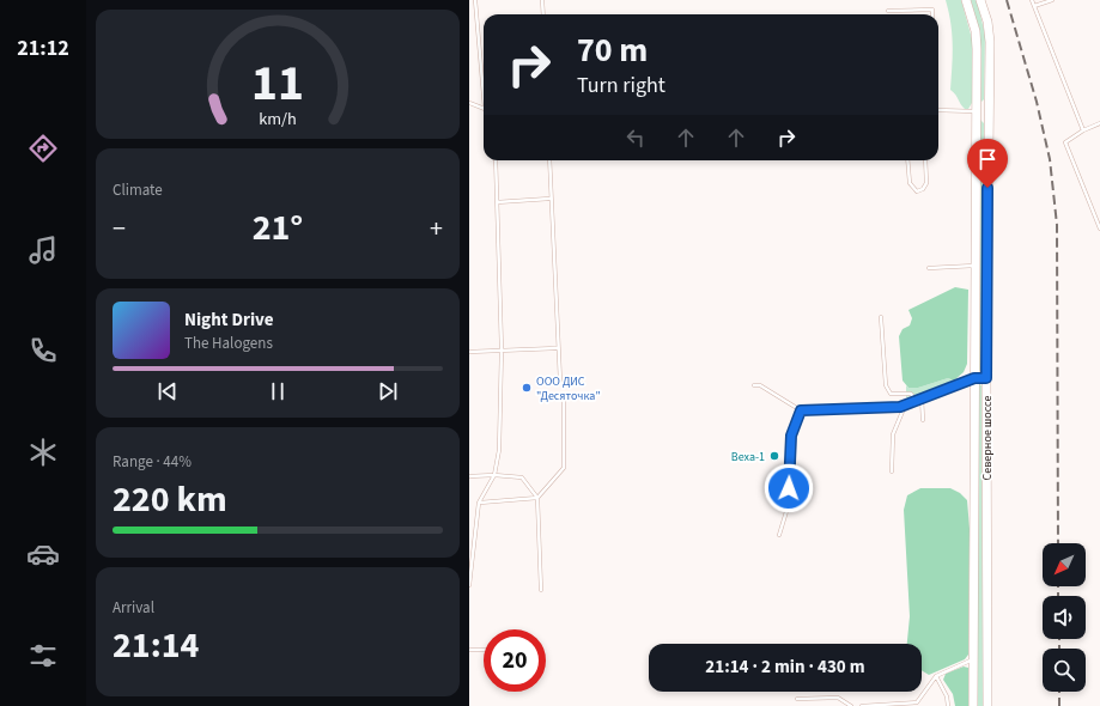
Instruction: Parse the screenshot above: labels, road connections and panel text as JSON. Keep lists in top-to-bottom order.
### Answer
{
  "streets": {
    "main road": ["Северное шоссе"]
  },
  "places": ["ООО ДИС \"Десяточка\"", "Веха-1"],
  "north": "bottom left",
  "page": {
    "tabs": "21:12",
    "turn": ["70 m", "Turn right"],
    "tile": [
      "Climate",
      ["Range · 44%", "220 km"],
      ["Arrival", "21:14"]
    ],
    "heat": ["−", "21°", "+"],
    "song": ["Night Drive", "The Halogens"],
    "limit": "20",
    "trip": "21:14 · 2 min · 430 m",
    "gauge": ["11", "km/h"]
  }
}
